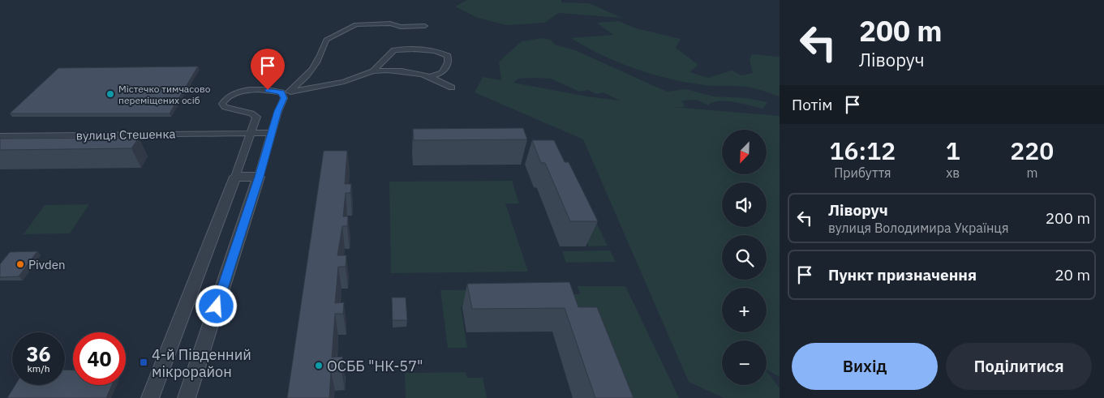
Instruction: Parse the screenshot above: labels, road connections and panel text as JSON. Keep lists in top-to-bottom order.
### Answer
{
  "streets": {
    "street": ["вулиця Стешенка"]
  },
  "places": {
    "other": ["Містечко тимчасово переміщених осіб", "Pivden", "ОСББ \"НК-57\""],
    "transit": ["4-й Південний мікрорайон"]
  },
  "north": "bottom left",
  "page": {
    "turn": ["200 m", "Ліворуч"],
    "then": "Потім",
    "eta": [
      "16:12",
      "Прибуття",
      "1",
      "хв",
      "220",
      "m"
    ],
    "map_buttons": ["+", "−"],
    "list": [
      {
        "name": "Ліворуч",
        "note": "вулиця Володимира Українця",
        "value": "200 m"
      },
      {
        "name": "Пункт призначення",
        "value": "20 m"
      }
    ],
    "speed": "36 km/h",
    "limit": "40",
    "buttons": ["Вихід", "Поділитися"]
  }
}
